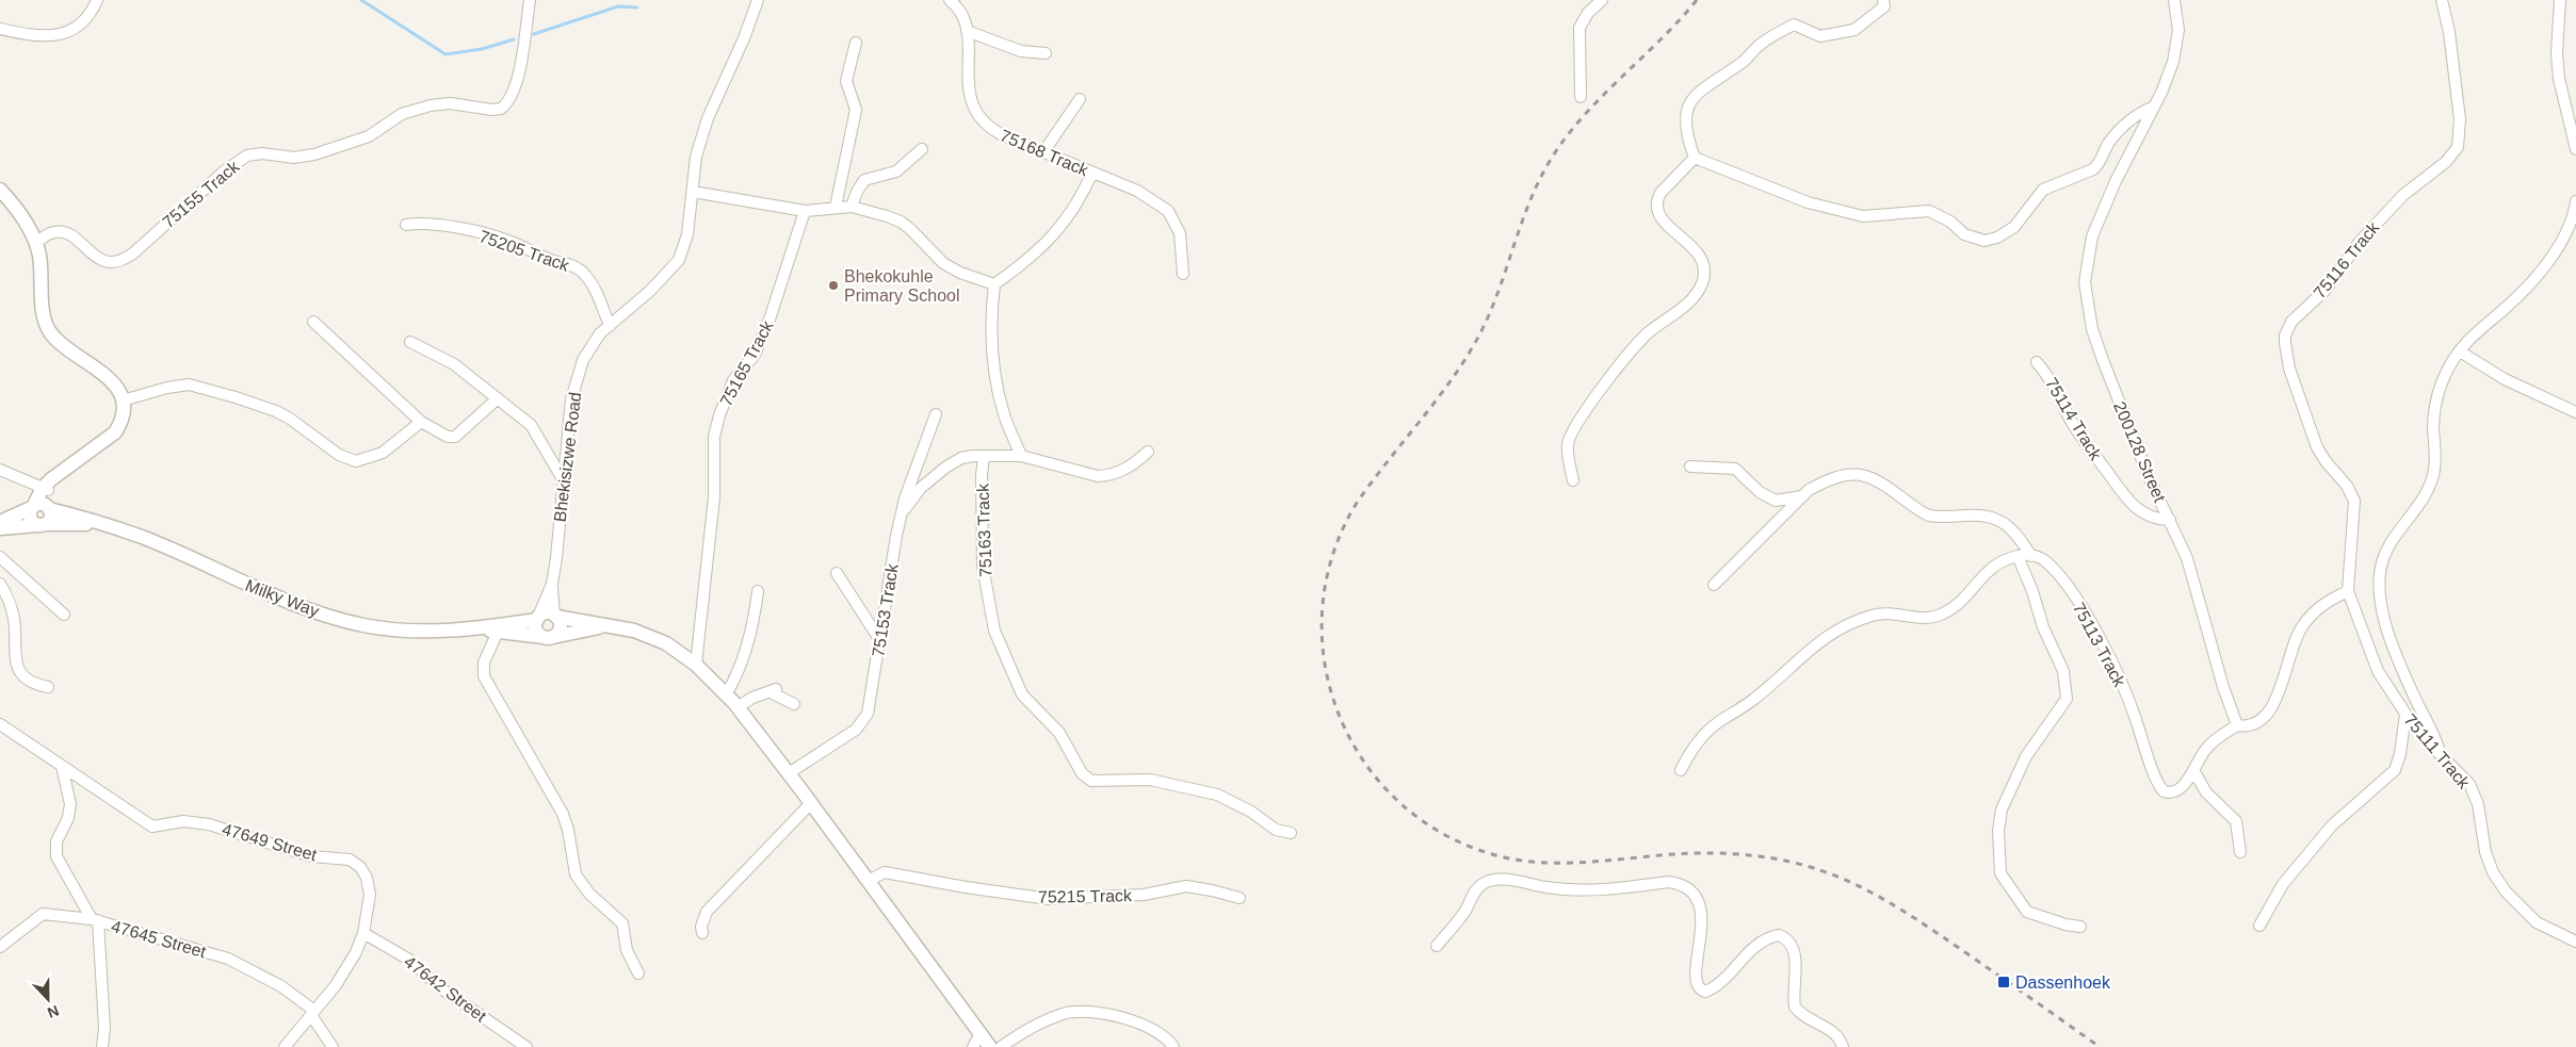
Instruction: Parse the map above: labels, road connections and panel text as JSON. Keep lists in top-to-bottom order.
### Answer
{
  "streets": {
    "street": [
      "75168 Track",
      "75155 Track",
      "75205 Track",
      "75116 Track",
      "75165 Track",
      "75114 Track",
      "200128 Street",
      "Bhekisizwe Road",
      "75163 Track",
      "Milky Way",
      "75153 Track",
      "75113 Track",
      "75111 Track",
      "47649 Street",
      "75215 Track",
      "47645 Street",
      "47642 Street"
    ]
  },
  "crossings": [
    ["75205 Track", "Bhekisizwe Road"],
    ["75116 Track", "75111 Track"],
    ["75165 Track", "Milky Way"],
    ["75114 Track", "200128 Street"],
    ["Bhekisizwe Road", "Milky Way"],
    ["Milky Way", "75153 Track"],
    ["Milky Way", "75215 Track"],
    ["47649 Street", "47645 Street"],
    ["47649 Street", "47642 Street"]
  ],
  "places": {
    "other": ["Bhekokuhle Primary School"],
    "transit": ["Dassenhoek"]
  },
  "north": "bottom"
}
